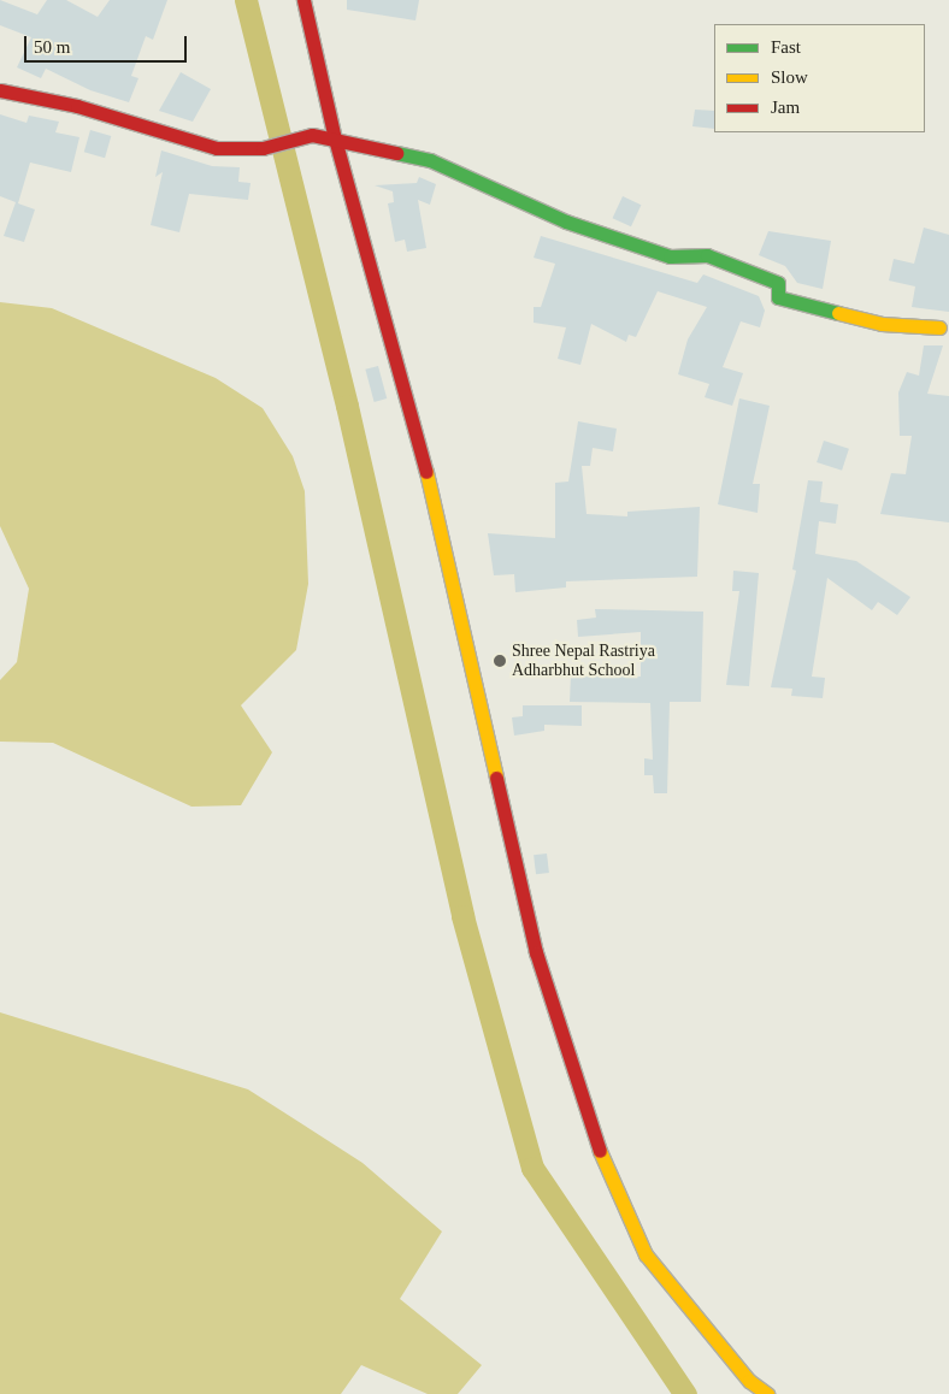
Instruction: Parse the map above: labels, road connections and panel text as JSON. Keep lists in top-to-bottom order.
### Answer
{
  "places": ["Shree Nepal Rastriya Adharbhut School"],
  "legend": ["Fast", "Slow", "Jam"],
  "scale_bar": "50 m"
}
